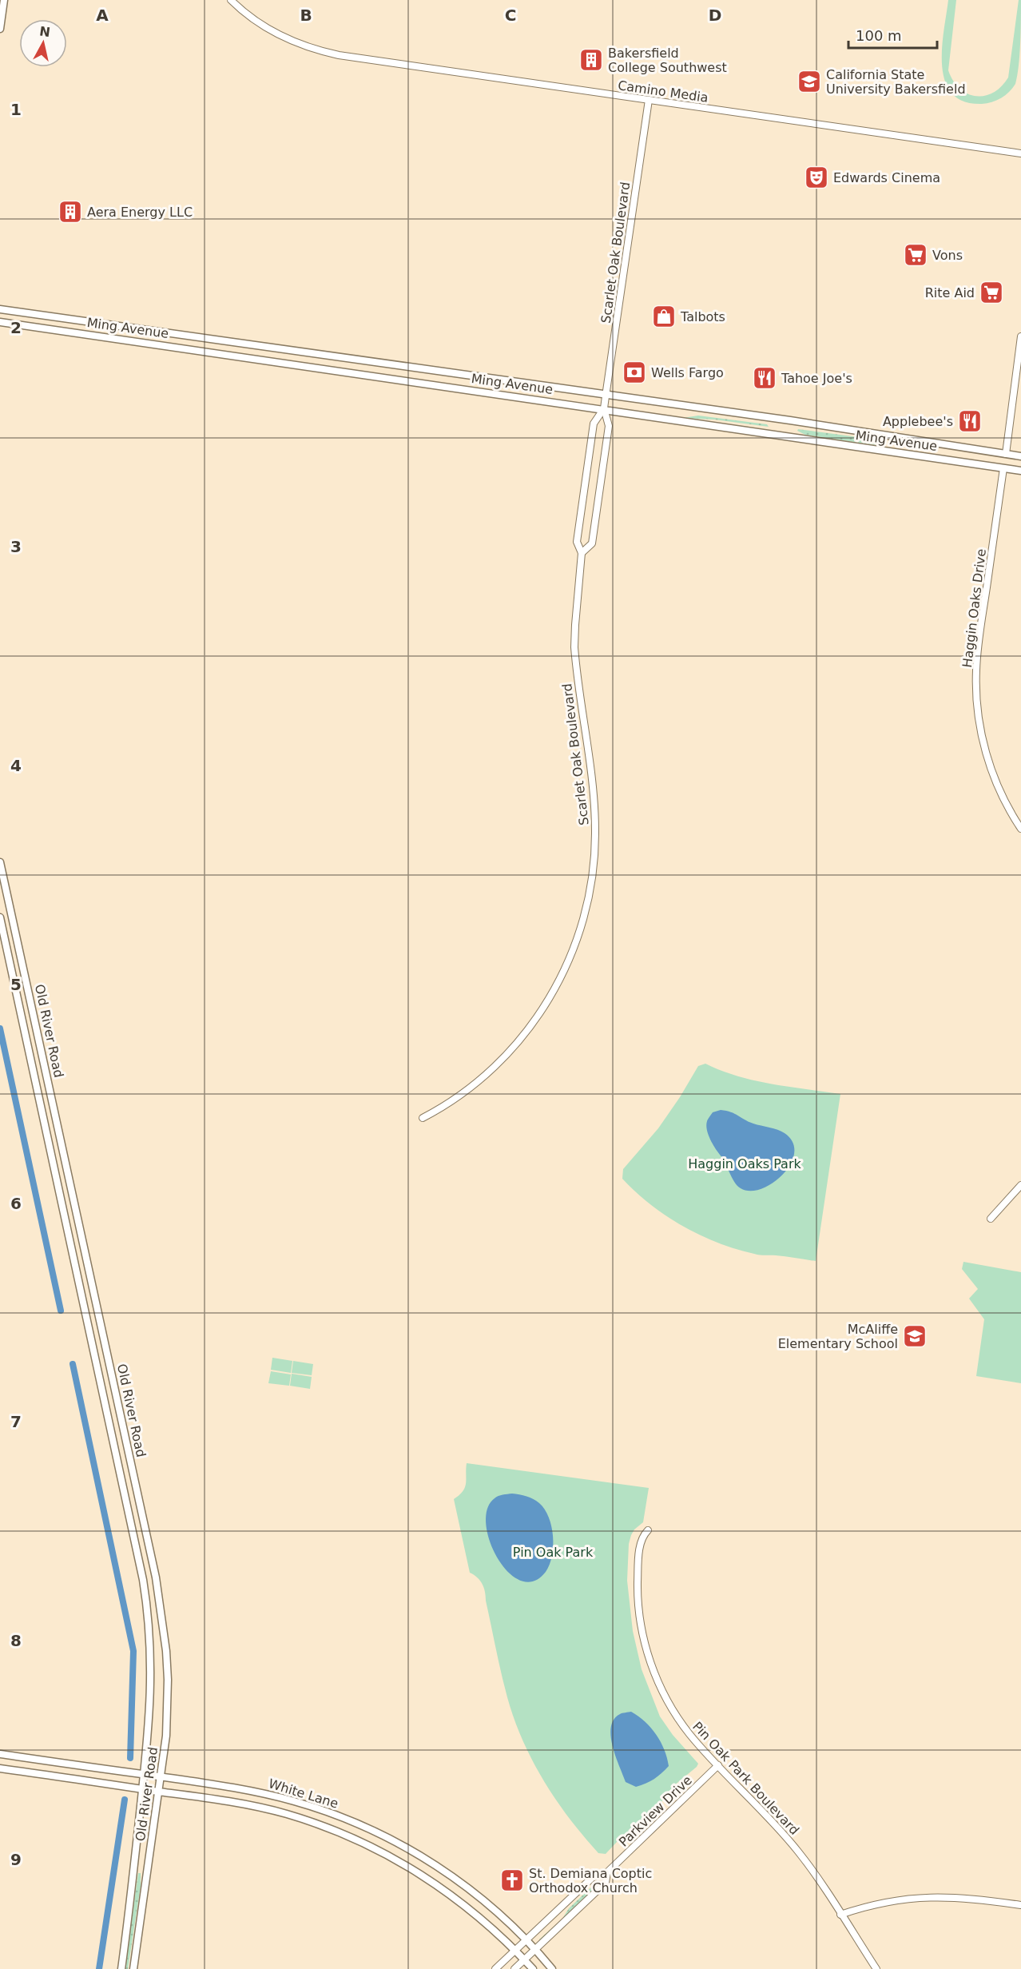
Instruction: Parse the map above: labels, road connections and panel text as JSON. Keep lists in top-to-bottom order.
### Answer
{
  "streets": {
    "main road": ["Ming Avenue", "Old River Road", "White Lane"],
    "street": [
      "Camino Media",
      "Scarlet Oak Boulevard",
      "Haggin Oaks Drive",
      "Pin Oak Park Boulevard",
      "Parkview Drive"
    ]
  },
  "crossings": [
    ["Camino Media", "Scarlet Oak Boulevard"],
    ["Scarlet Oak Boulevard", "Ming Avenue"],
    ["Ming Avenue", "Haggin Oaks Drive"],
    ["Old River Road", "White Lane"],
    ["Pin Oak Park Boulevard", "Parkview Drive"],
    ["White Lane", "Parkview Drive"]
  ],
  "parks": ["Haggin Oaks Park", "Pin Oak Park"],
  "places": {
    "building": ["Bakersfield College Southwest", "Aera Energy LLC"],
    "school or university": ["California State University Bakersfield", "McAliffe Elementary School"],
    "theatre": ["Edwards Cinema"],
    "supermarket": ["Vons", "Rite Aid"],
    "shop": ["Talbots"],
    "bank": ["Wells Fargo"],
    "restaurant": ["Tahoe Joe's", "Applebee's"],
    "church": ["St. Demiana Coptic Orthodox Church"]
  },
  "scale_bar": "100 m",
  "north": "top",
  "grid": {
    "columns": [
      "A",
      "B",
      "C",
      "D"
    ],
    "rows": [
      "1",
      "2",
      "3",
      "4",
      "5",
      "6",
      "7",
      "8",
      "9"
    ]
  }
}
